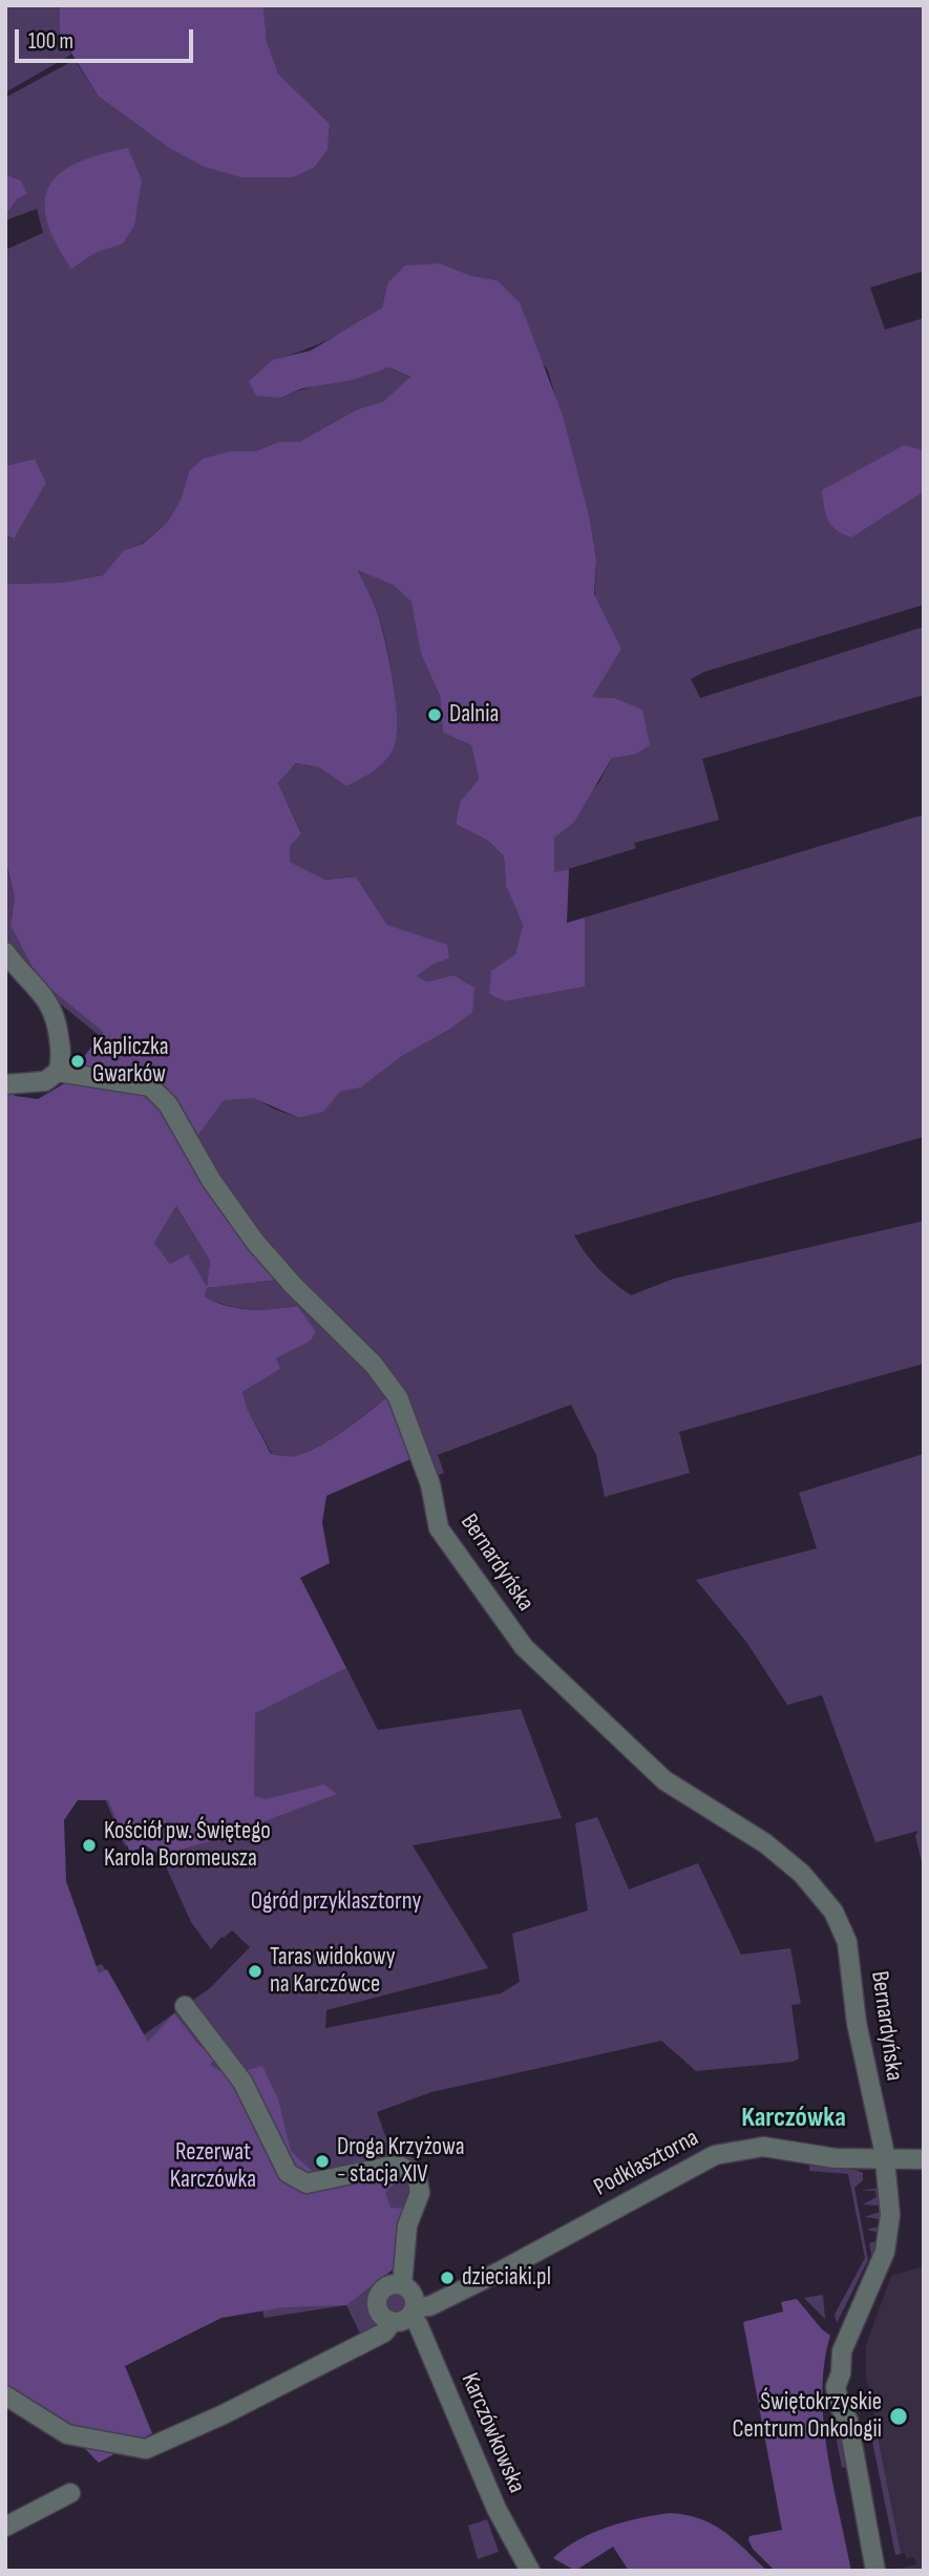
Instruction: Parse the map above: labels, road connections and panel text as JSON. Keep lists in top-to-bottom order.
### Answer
{
  "streets": {
    "street": ["Bernardyńska", "Podklasztorna", "Karczówkowska"]
  },
  "crossings": [
    ["Bernardyńska", "Podklasztorna"],
    ["Podklasztorna", "Karczówkowska"]
  ],
  "districts": ["Karczówka"],
  "parks": ["Ogród przyklasztorny", "Rezerwat Karczówka"],
  "places": [
    "Dalnia",
    "Kapliczka Gwarków",
    "Kościół pw. Świętego Karola Boromeusza",
    "Taras widokowy na Karczówce",
    "Droga Krzyżowa - stacja XIV",
    "dzieciaki.pl",
    "Świętokrzyskie Centrum Onkologii"
  ],
  "scale_bar": "100 m"
}
